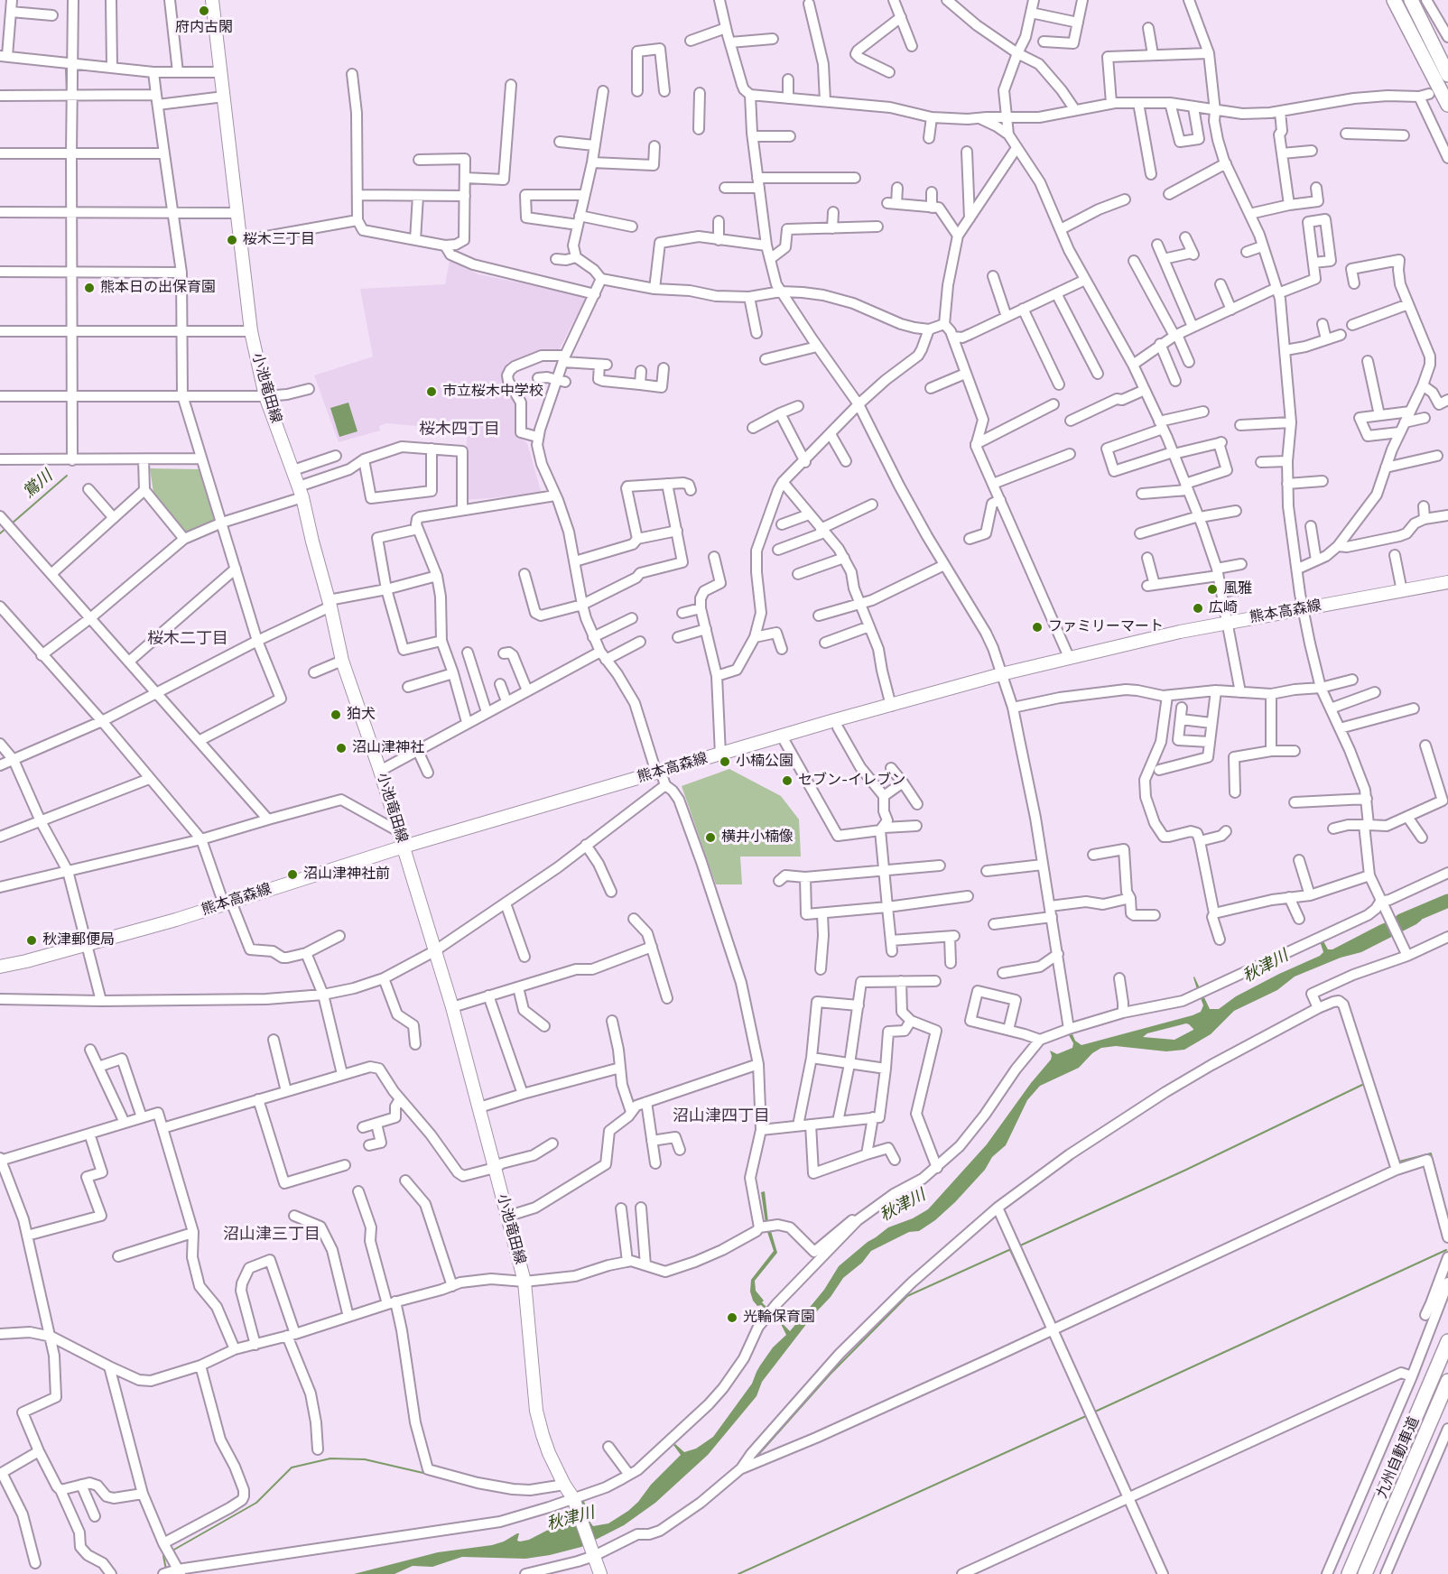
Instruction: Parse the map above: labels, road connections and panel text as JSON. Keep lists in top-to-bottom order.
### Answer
{
  "streets": {
    "highway": ["九州自動車道"],
    "main road": ["小池竜田線", "熊本高森線"]
  },
  "crossings": [
    ["小池竜田線", "熊本高森線"]
  ],
  "districts": [
    "桜木四丁目",
    "桜木二丁目",
    "沼山津四丁目",
    "沼山津三丁目"
  ],
  "water": ["鴬川", "秋津川"],
  "places": [
    "府内古閑",
    "桜木三丁目",
    "熊本日の出保育園",
    "市立桜木中学校",
    "風雅",
    "広崎",
    "ファミリーマート",
    "狛犬",
    "沼山津神社",
    "小楠公園",
    "セブン-イレブン",
    "横井小楠像",
    "沼山津神社前",
    "秋津郵便局",
    "光輪保育園"
  ]
}
